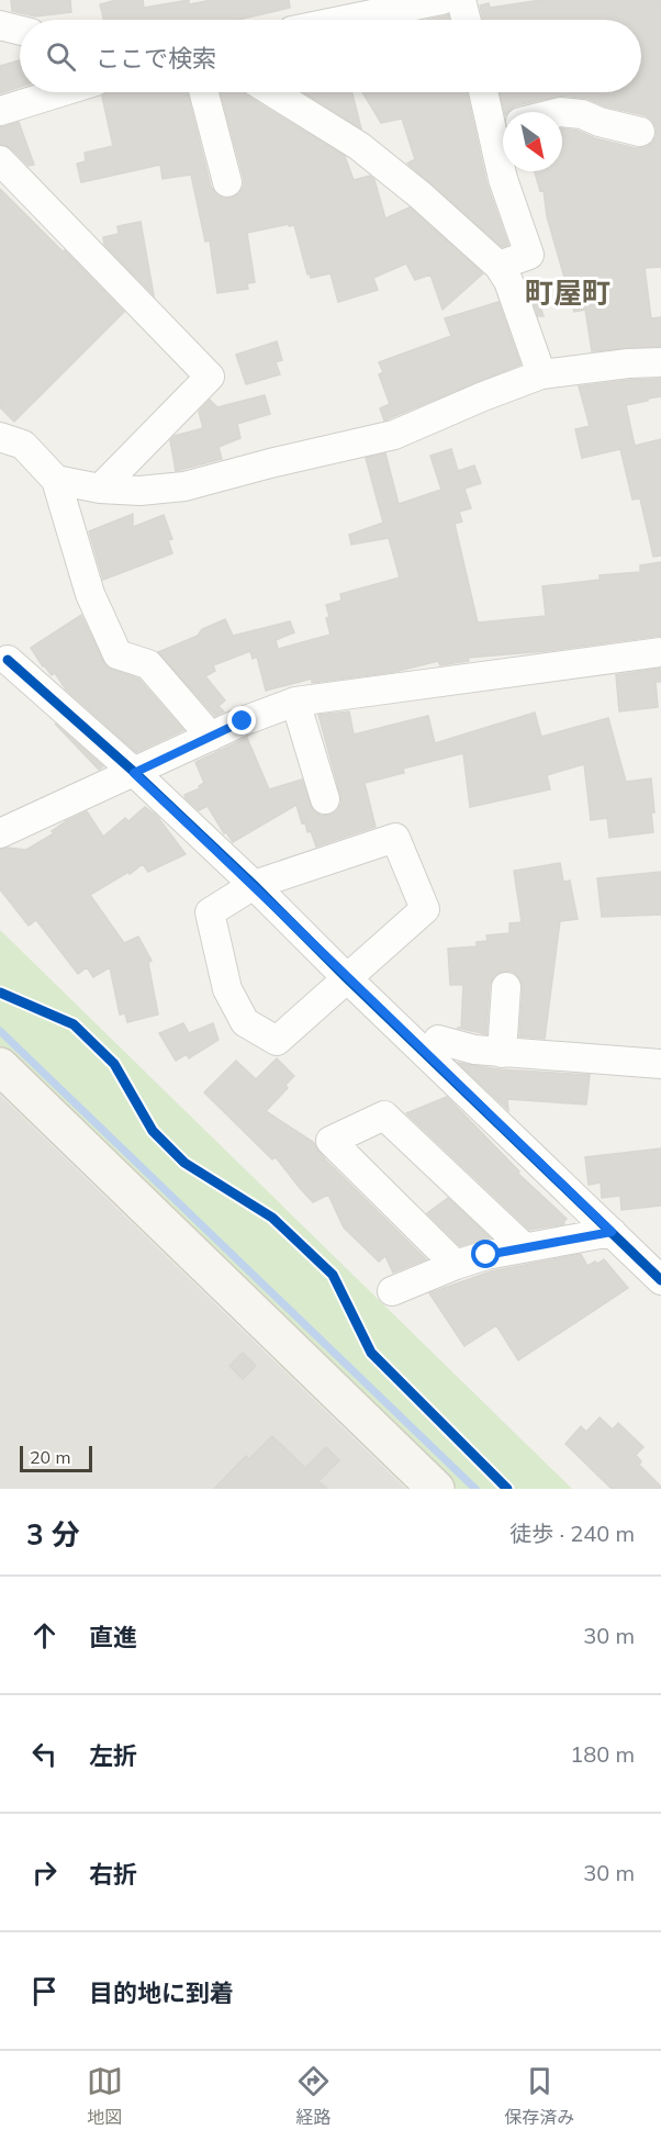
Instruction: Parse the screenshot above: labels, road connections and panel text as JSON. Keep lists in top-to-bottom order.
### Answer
{
  "districts": ["町屋町"],
  "scale_bar": "20 m",
  "north": "bottom right",
  "page": {
    "search": "ここで検索",
    "scale": "20 m",
    "heading": ["3 分", "徒歩 · 240 m"],
    "list": [
      ["直進", "30 m"],
      ["左折", "180 m"],
      ["右折", "30 m"],
      "目的地に到着"
    ],
    "nav": ["地図", "経路", "保存済み"]
  }
}
